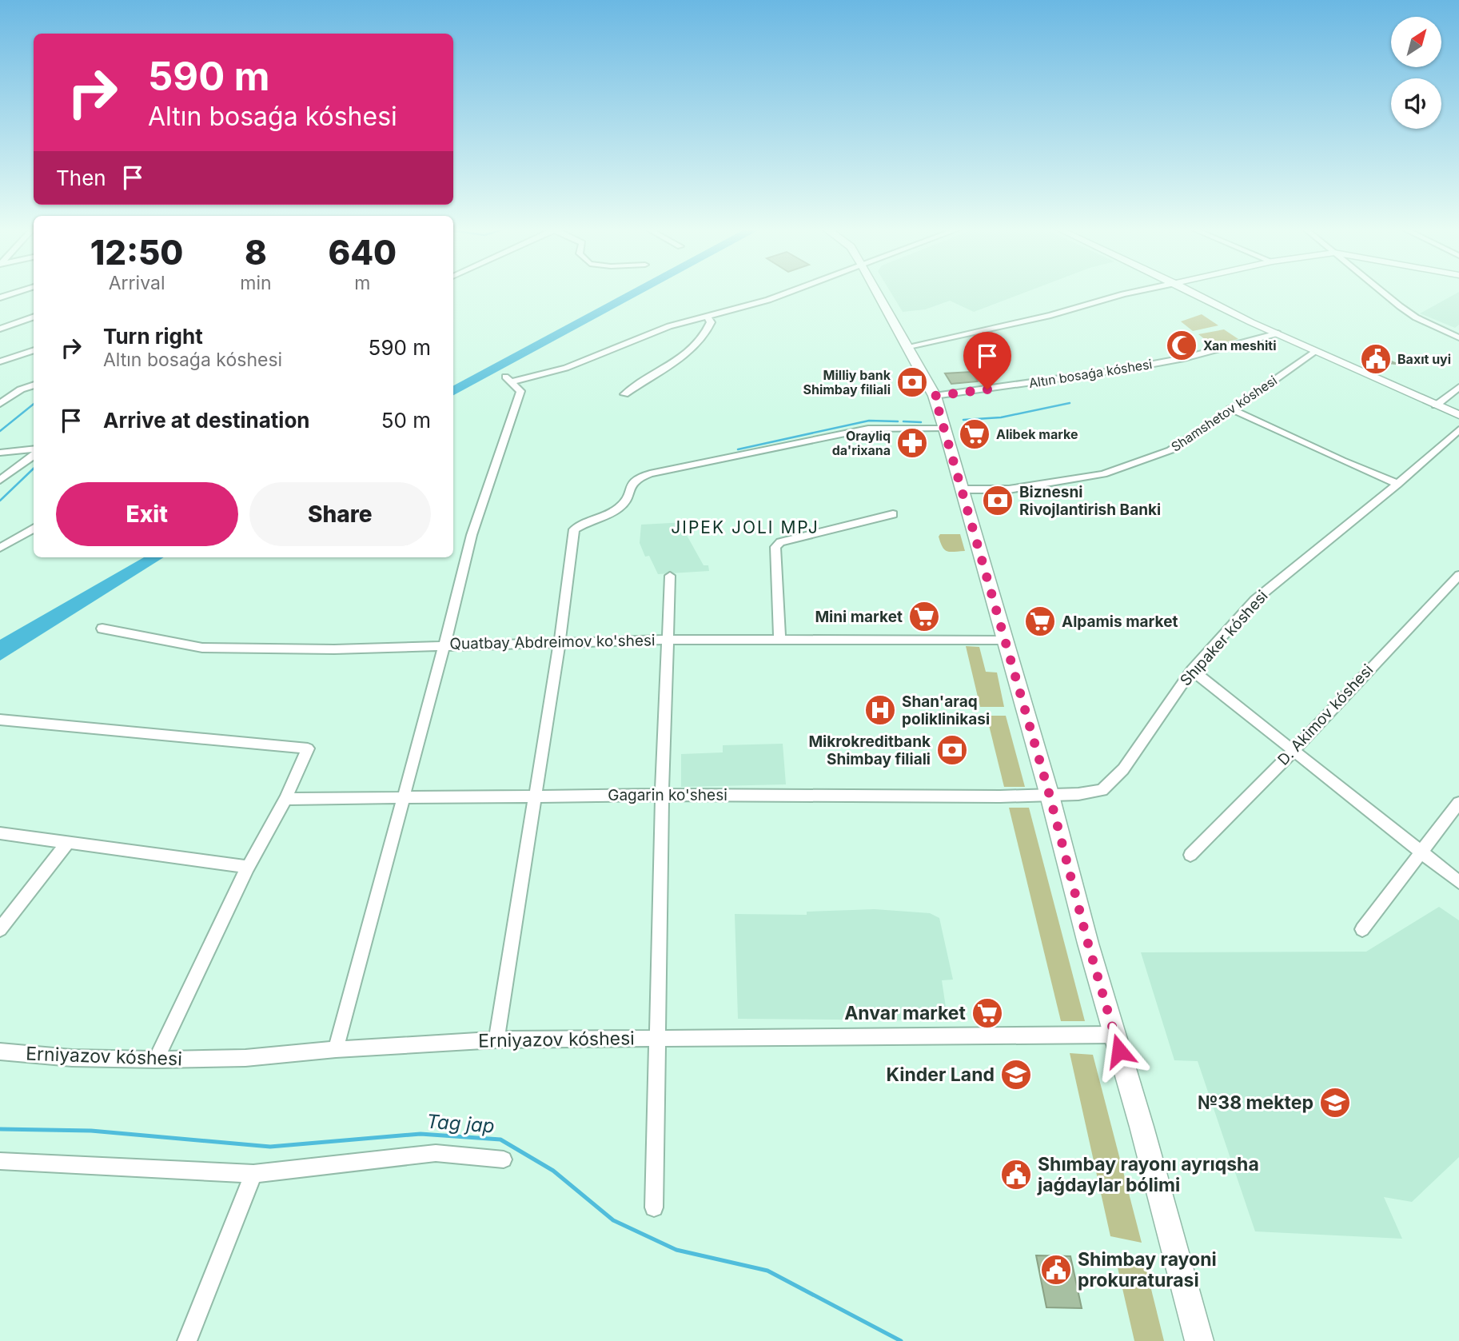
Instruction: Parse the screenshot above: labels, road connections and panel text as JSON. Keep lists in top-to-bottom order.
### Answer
{
  "streets": {
    "street": [
      "Altın bosaǵa kóshesi",
      "Shamshetov kóshesi",
      "Shıpaker kóshesi",
      "Quatbay Abdreimov ko'shesi",
      "D. Akimov kóshesi",
      "Gagarin ko'shesi",
      "Erniyazov kóshesi"
    ]
  },
  "crossings": [
    ["Shıpaker kóshesi", "Gagarin ko'shesi"]
  ],
  "districts": ["JIPEK JOLI MPJ"],
  "water": ["Tag jap"],
  "places": {
    "mosque": ["Xan meshiti"],
    "public building": ["Baxıt uyi", "Shımbay rayonı ayrıqsha jaǵdaylar bólimi", "Shimbay rayoni prokuraturasi"],
    "bank": ["Milliy bank Shimbay filiali", "Biznesni Rivojlantirish Banki", "Mikrokreditbank Shimbay filiali"],
    "supermarket": [
      "Alibek marke",
      "Mini market",
      "Alpamis market",
      "Anvar market"
    ],
    "pharmacy": ["Orayliq da'rixana"],
    "hospital": ["Shan'araq poliklinikasi"],
    "school or university": ["Kinder Land", "№38 mektep"]
  },
  "north": "top right",
  "page": {
    "turn": ["590 m", "Altın bosaǵa kóshesi"],
    "then": "Then",
    "eta": [
      "12:50",
      "Arrival",
      "8",
      "min",
      "640",
      "m"
    ],
    "list": [
      {
        "name": "Turn right",
        "note": "Altın bosaǵa kóshesi",
        "value": "590 m"
      },
      {
        "name": "Arrive at destination",
        "value": "50 m"
      }
    ],
    "buttons": ["Exit", "Share"]
  }
}
